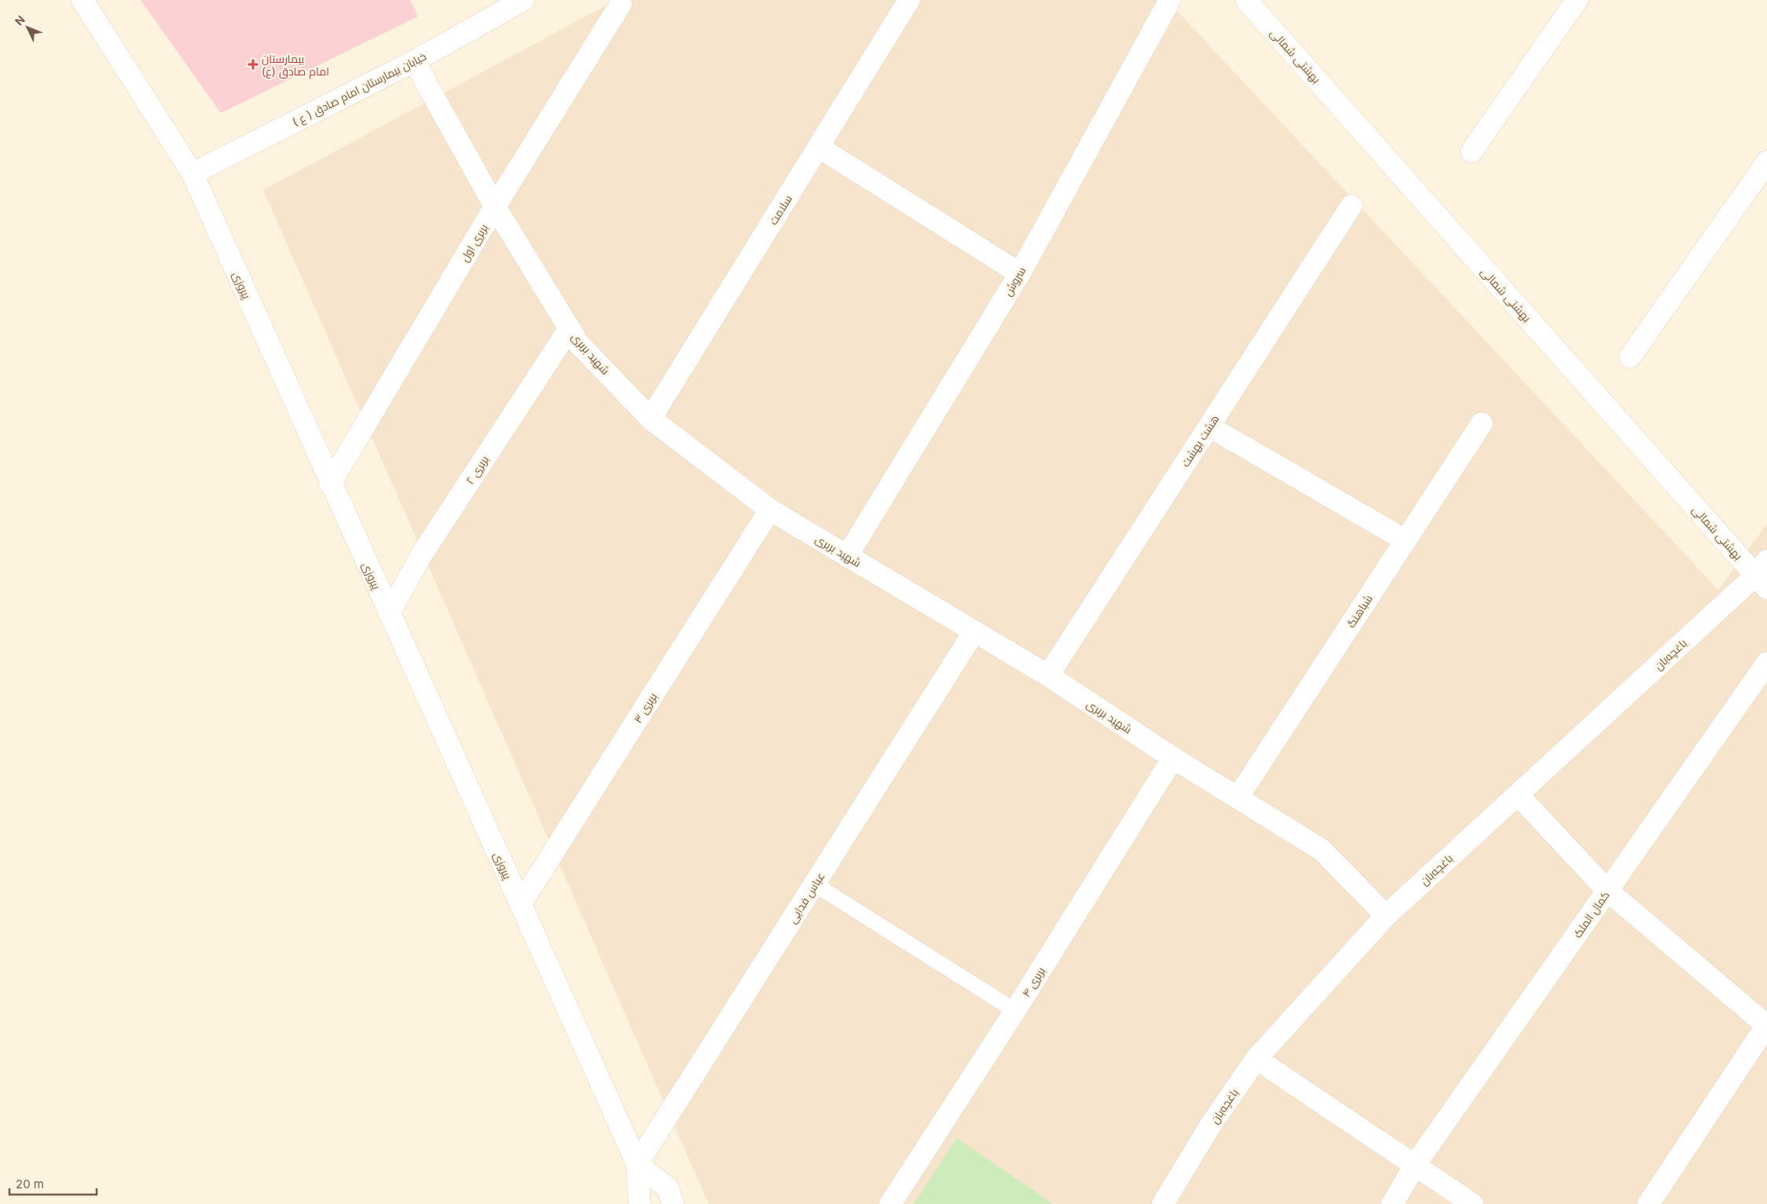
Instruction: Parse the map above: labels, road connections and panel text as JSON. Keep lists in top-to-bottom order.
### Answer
{
  "streets": {
    "street": [
      "بهشتی شمالی",
      "خیابان بیمارستان امام صادق ( ع )",
      "سلامت",
      "بربری اول",
      "سروش",
      "پیروزی",
      "شهید بربری",
      "هشت بهشت",
      "بربری ۲",
      "شباهنگ",
      "باغچه‌بان",
      "بربری ۳",
      "عباس فدایی",
      "کمال الملک",
      "بربری ۴"
    ]
  },
  "crossings": [
    ["بهشتی شمالی", "باغچه‌بان"],
    ["خیابان بیمارستان امام صادق ( ع )", "پیروزی"],
    ["خیابان بیمارستان امام صادق ( ع )", "شهید بربری"],
    ["سلامت", "شهید بربری"],
    ["بربری اول", "پیروزی"],
    ["بربری اول", "شهید بربری"],
    ["سروش", "شهید بربری"],
    ["پیروزی", "بربری ۲"],
    ["پیروزی", "بربری ۳"],
    ["پیروزی", "عباس فدایی"],
    ["شهید بربری", "هشت بهشت"],
    ["شهید بربری", "بربری ۲"],
    ["شهید بربری", "شباهنگ"],
    ["شهید بربری", "باغچه‌بان"],
    ["شهید بربری", "بربری ۳"],
    ["شهید بربری", "عباس فدایی"],
    ["شهید بربری", "بربری ۴"]
  ],
  "places": {
    "health": ["بیمارستان امام صادق (ع)"]
  },
  "scale_bar": "20 m",
  "north": "top left"
}
